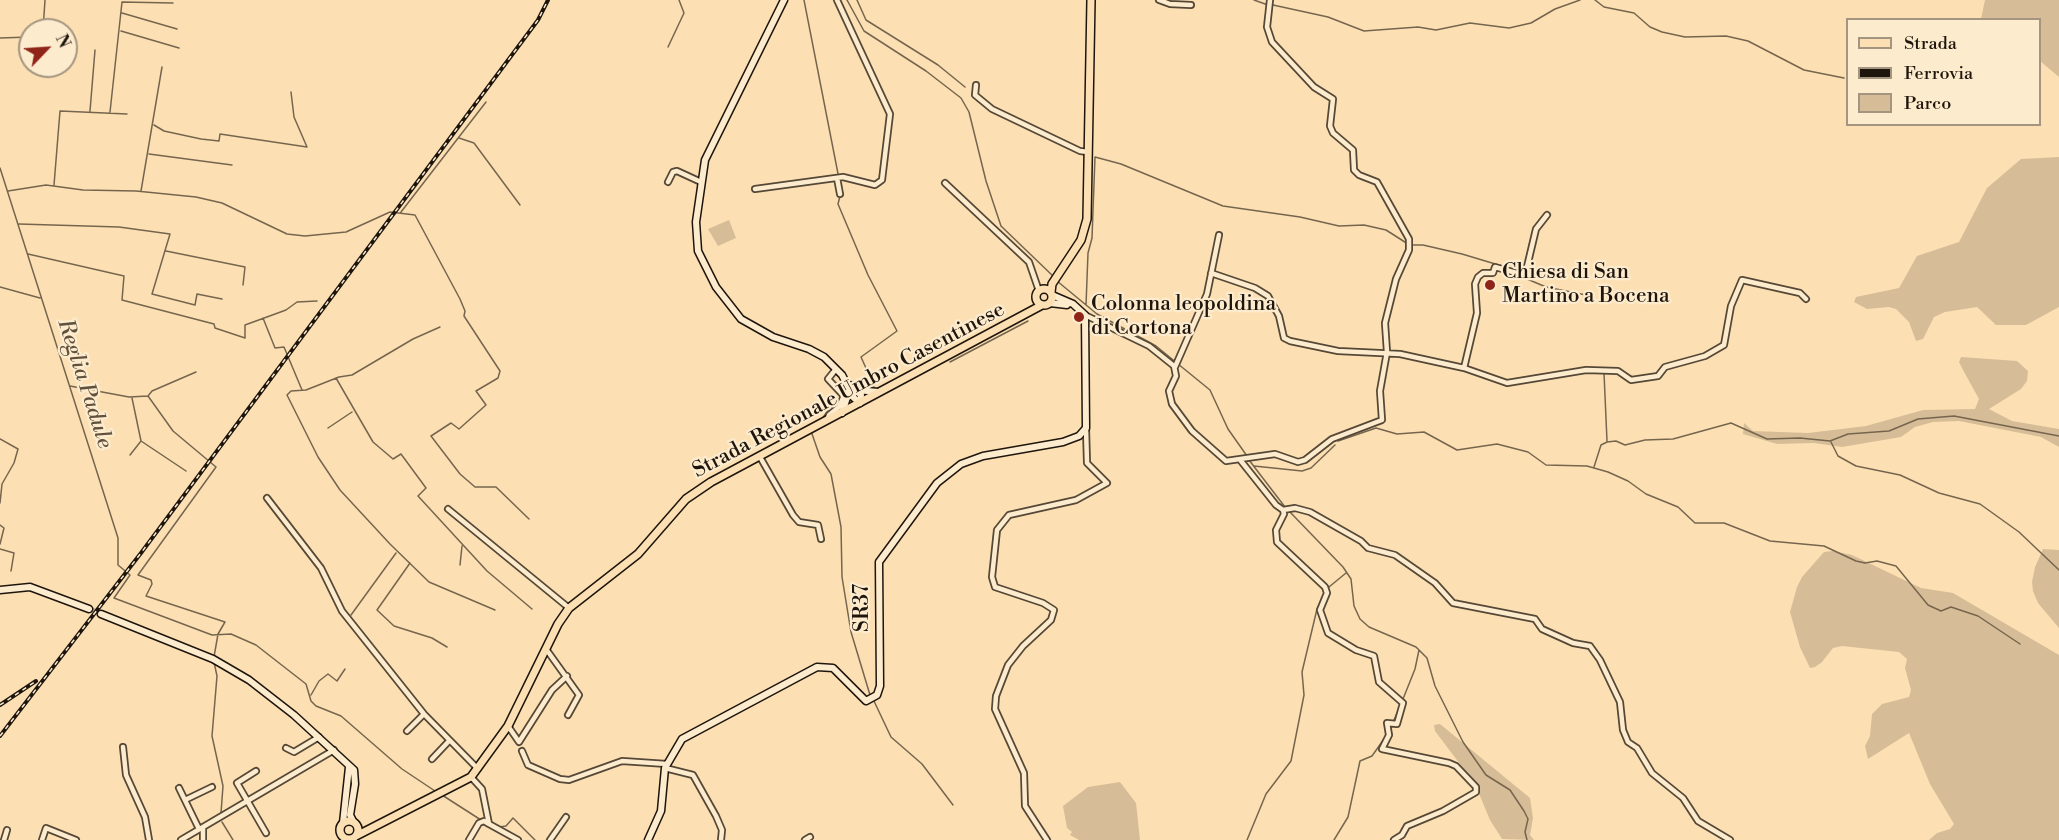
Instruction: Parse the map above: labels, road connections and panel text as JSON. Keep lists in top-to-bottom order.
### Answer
{
  "streets": {
    "main road": ["Strada Regionale Umbro Casentinese", "SR37"]
  },
  "water": ["Reglia Padule"],
  "places": ["Chiesa di San Martino a Bocena", "Colonna leopoldina di Cortona"],
  "legend": ["Strada", "Ferrovia", "Parco"],
  "north": "top right"
}
